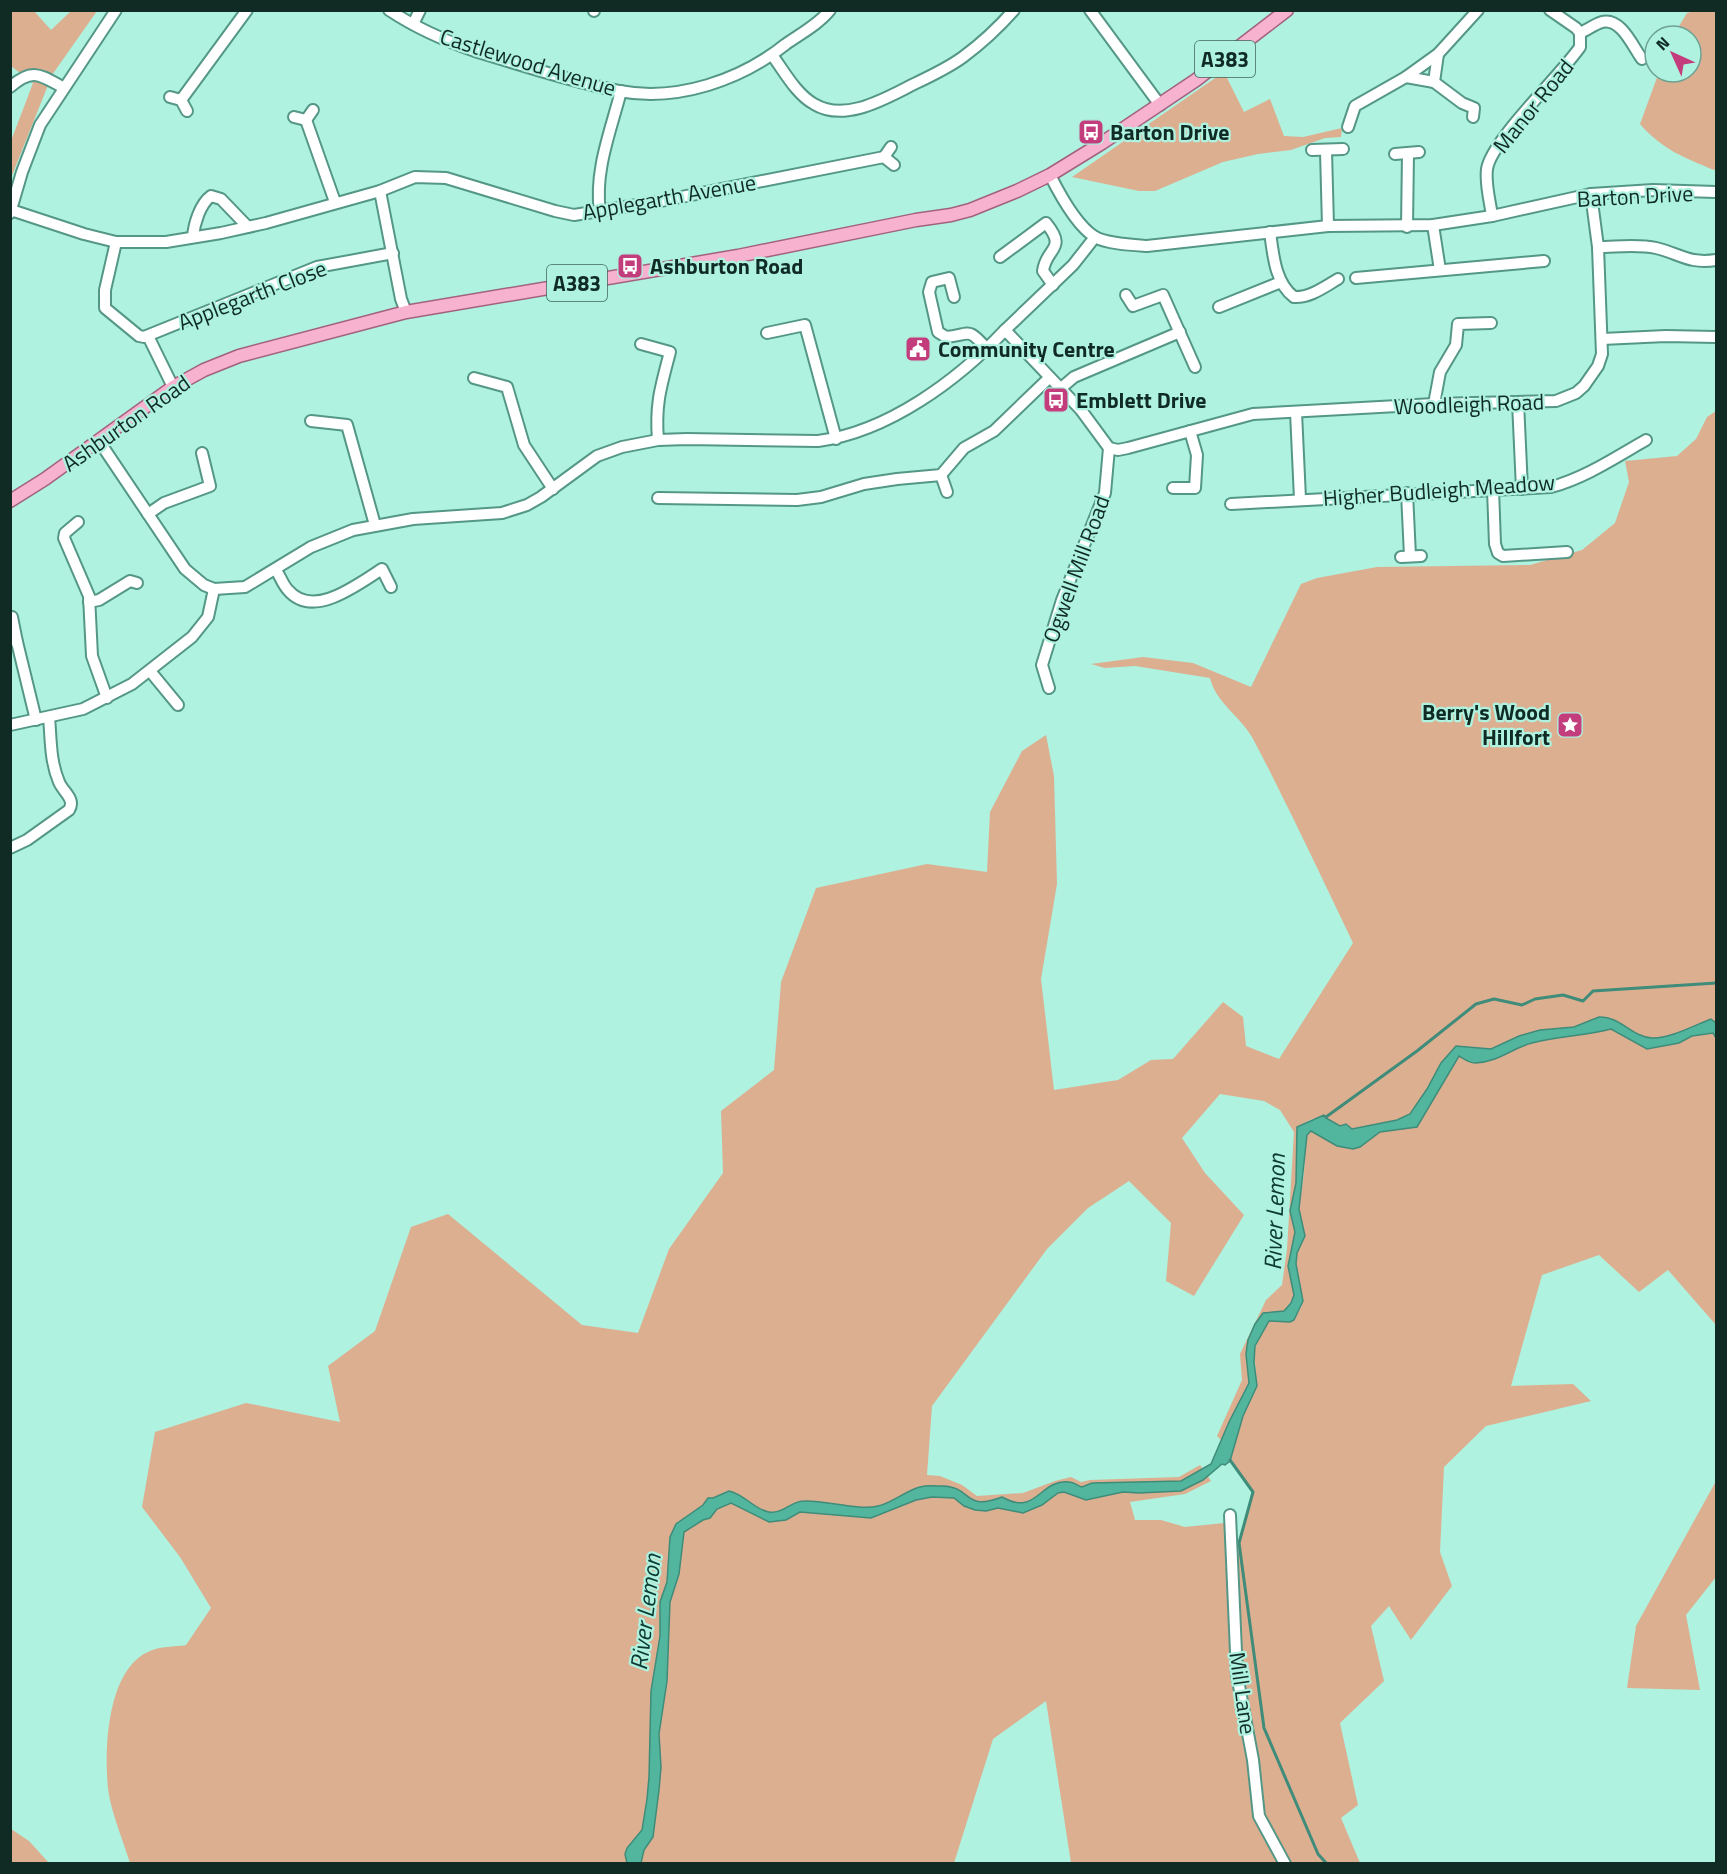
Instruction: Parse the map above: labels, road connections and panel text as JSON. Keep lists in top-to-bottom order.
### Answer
{
  "streets": {
    "main road": ["A383", "Ashburton Road"],
    "street": [
      "Castlewood Avenue",
      "Manor Road",
      "Barton Drive",
      "Applegarth Avenue",
      "Applegarth Close",
      "Woodleigh Road",
      "Higher Budleigh Meadow",
      "Ogwell Mill Road",
      "Mill Lane"
    ]
  },
  "crossings": [
    ["Manor Road", "Barton Drive"],
    ["Barton Drive", "Woodleigh Road"],
    ["Applegarth Avenue", "Applegarth Close"],
    ["Applegarth Close", "Ashburton Road"],
    ["Woodleigh Road", "Ogwell Mill Road"]
  ],
  "water": ["River Lemon"],
  "places": {
    "bus stop": ["Barton Drive", "Ashburton Road", "Emblett Drive"],
    "public building": ["Community Centre"],
    "place": ["Berry's Wood Hillfort"]
  },
  "north": "top left"
}
